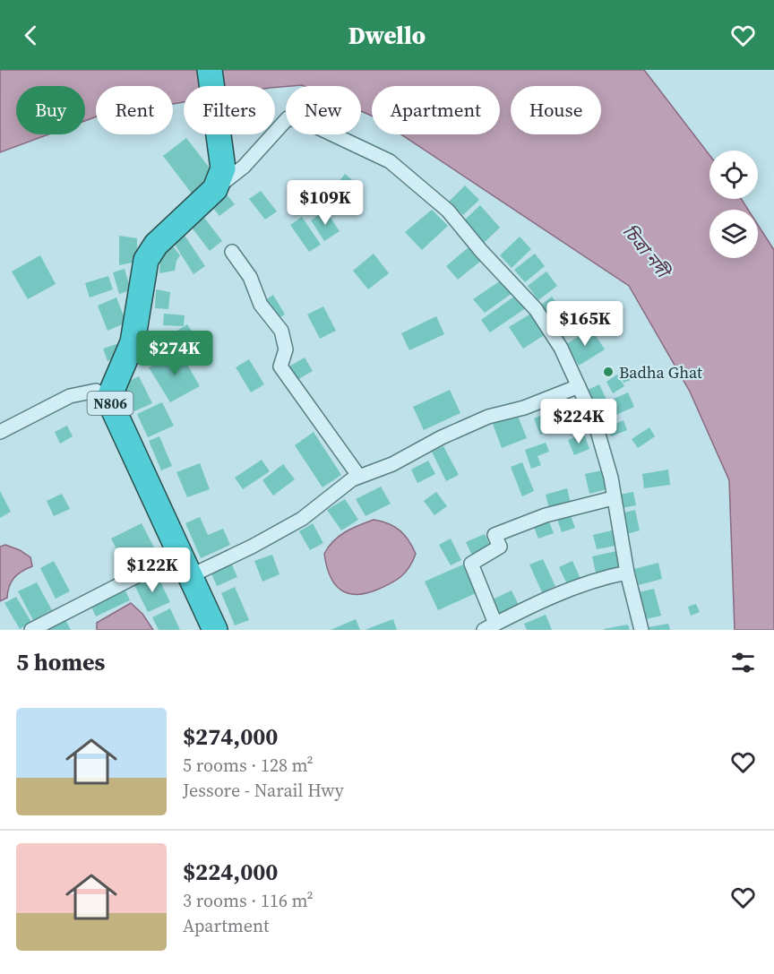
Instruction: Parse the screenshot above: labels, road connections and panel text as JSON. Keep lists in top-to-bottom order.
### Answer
{
  "streets": {
    "highway": ["N806"]
  },
  "water": ["চিত্রা নদী"],
  "places": ["Badha Ghat"],
  "page": {
    "header": "Dwello",
    "chip": [
      "Buy",
      "Rent",
      "Filters",
      "New",
      "Apartment",
      "House"
    ],
    "price": [
      "$109K",
      "$165K",
      "$274K",
      "$224K",
      "$122K"
    ],
    "heading": "5 homes",
    "list": [
      {
        "name": "$274,000",
        "note": "5 rooms · 128 m² · Jessore - Narail Hwy"
      },
      {
        "name": "$224,000",
        "note": "3 rooms · 116 m² · Apartment"
      }
    ]
  }
}
